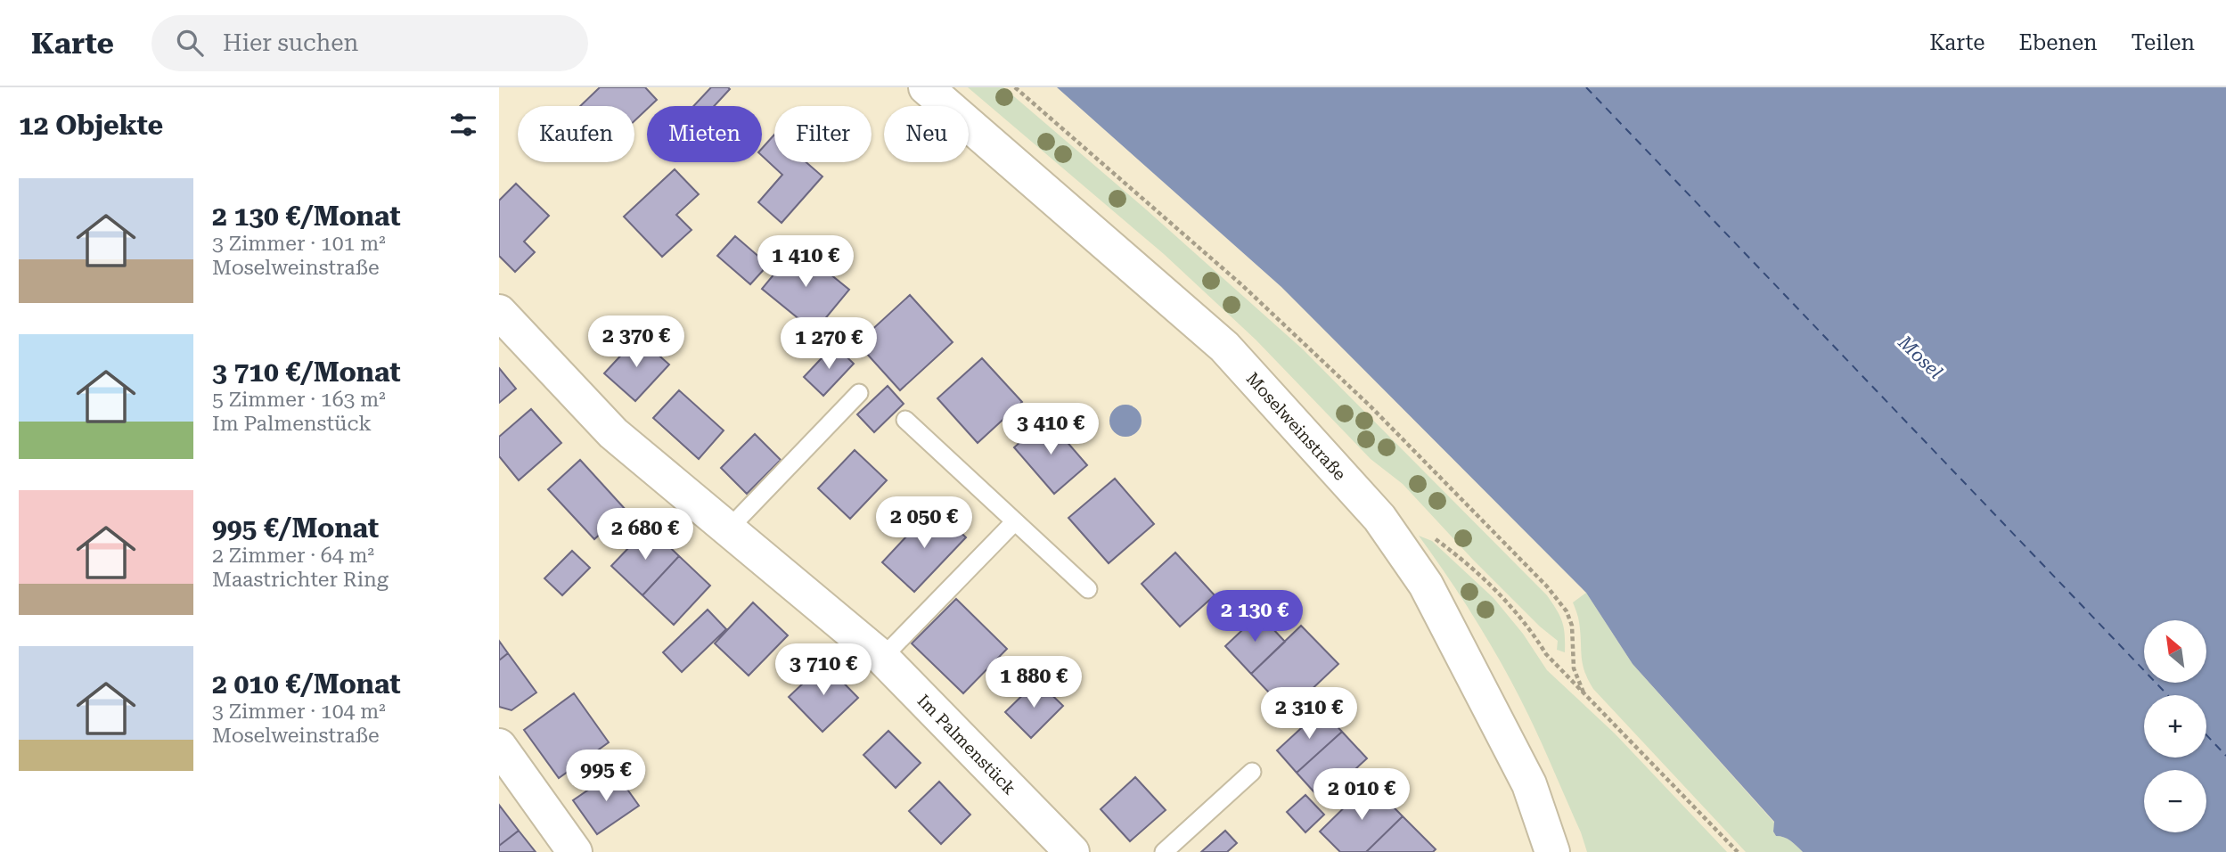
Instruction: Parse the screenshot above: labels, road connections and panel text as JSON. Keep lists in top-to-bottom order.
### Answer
{
  "streets": {
    "main road": ["Moselweinstraße", "Im Palmenstück"]
  },
  "water": ["Mosel"],
  "north": "top left",
  "page": {
    "header": "Karte",
    "search": "Hier suchen",
    "nav": ["Karte", "Ebenen", "Teilen"],
    "heading": "12 Objekte",
    "chip": [
      "Kaufen",
      "Mieten",
      "Filter",
      "Neu"
    ],
    "list": [
      {
        "name": "2 130 €/Monat",
        "note": "3 Zimmer · 101 m² · Moselweinstraße"
      },
      {
        "name": "3 710 €/Monat",
        "note": "5 Zimmer · 163 m² · Im Palmenstück"
      },
      {
        "name": "995 €/Monat",
        "note": "2 Zimmer · 64 m² · Maastrichter Ring"
      },
      {
        "name": "2 010 €/Monat",
        "note": "3 Zimmer · 104 m² · Moselweinstraße"
      }
    ],
    "price": [
      "1 410 €",
      "2 370 €",
      "1 270 €",
      "3 410 €",
      "2 050 €",
      "2 680 €",
      "2 130 €",
      "3 710 €",
      "1 880 €",
      "2 310 €",
      "995 €",
      "2 010 €"
    ],
    "map_buttons": ["+", "−"]
  }
}
